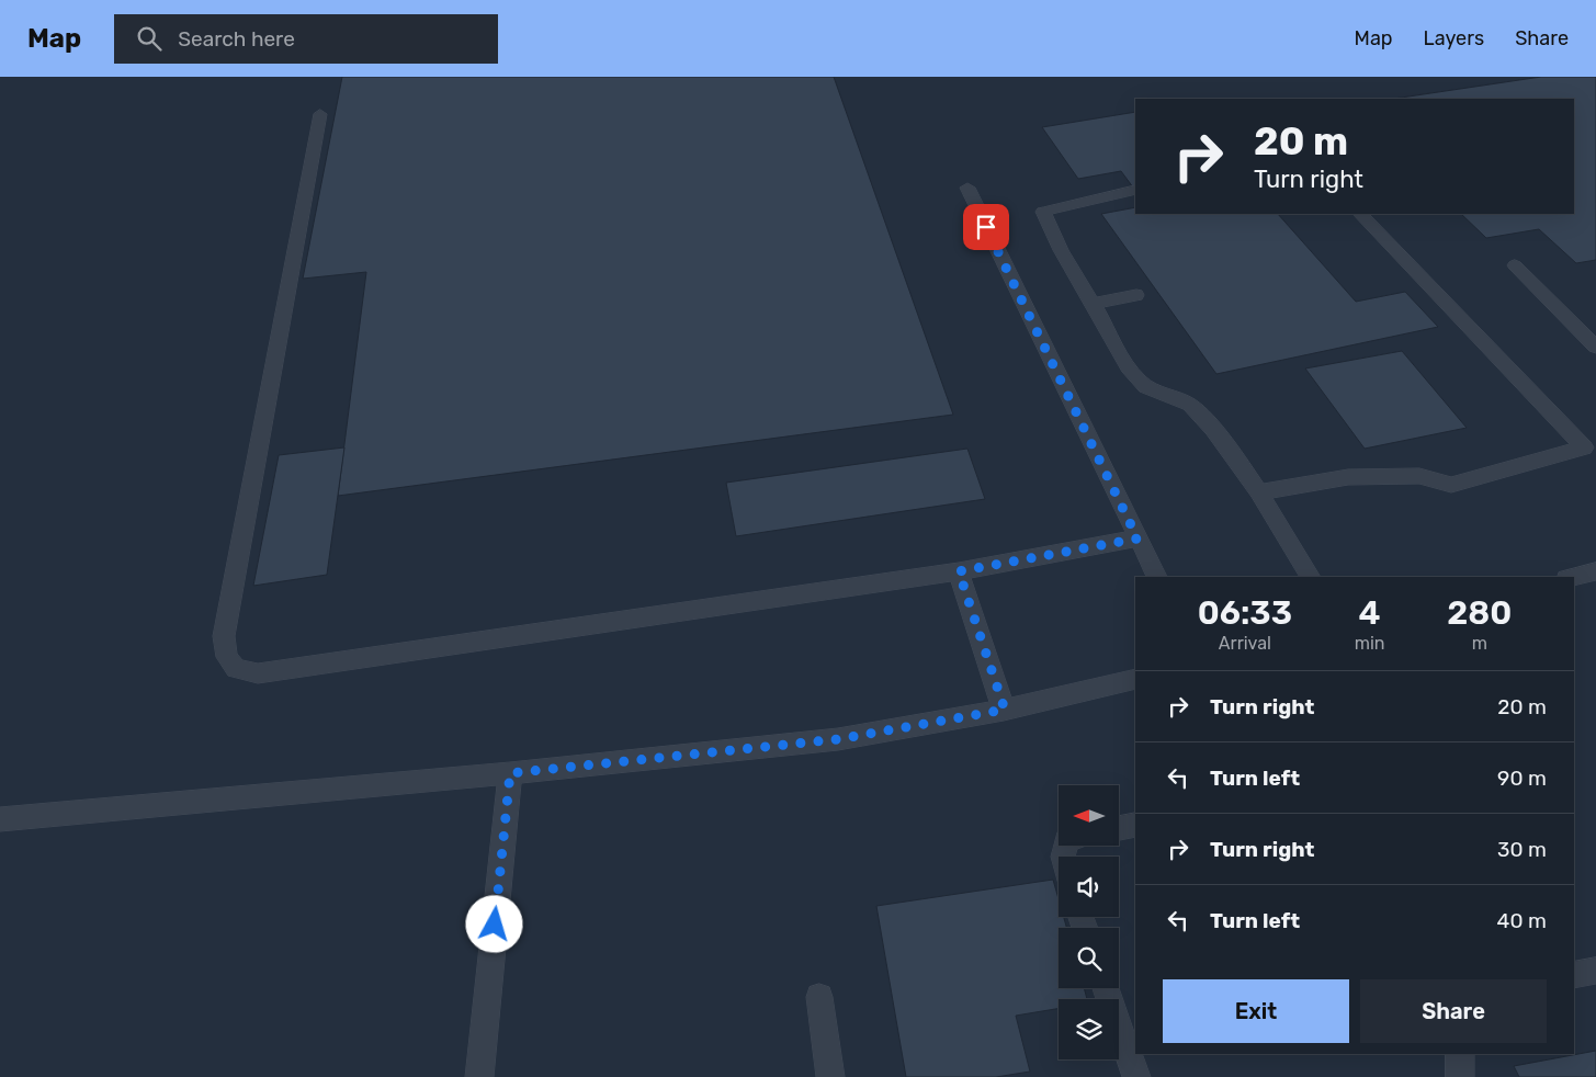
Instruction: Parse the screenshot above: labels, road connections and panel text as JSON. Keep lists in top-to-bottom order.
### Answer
{
  "north": "left",
  "page": {
    "header": "Map",
    "search": "Search here",
    "nav": ["Map", "Layers", "Share"],
    "turn": ["20 m", "Turn right"],
    "eta": [
      "06:33",
      "Arrival",
      "4",
      "min",
      "280",
      "m"
    ],
    "list": [
      {
        "name": "Turn right",
        "value": "20 m"
      },
      {
        "name": "Turn left",
        "value": "90 m"
      },
      {
        "name": "Turn right",
        "value": "30 m"
      },
      {
        "name": "Turn left",
        "value": "40 m"
      }
    ],
    "buttons": ["Exit", "Share"]
  }
}
